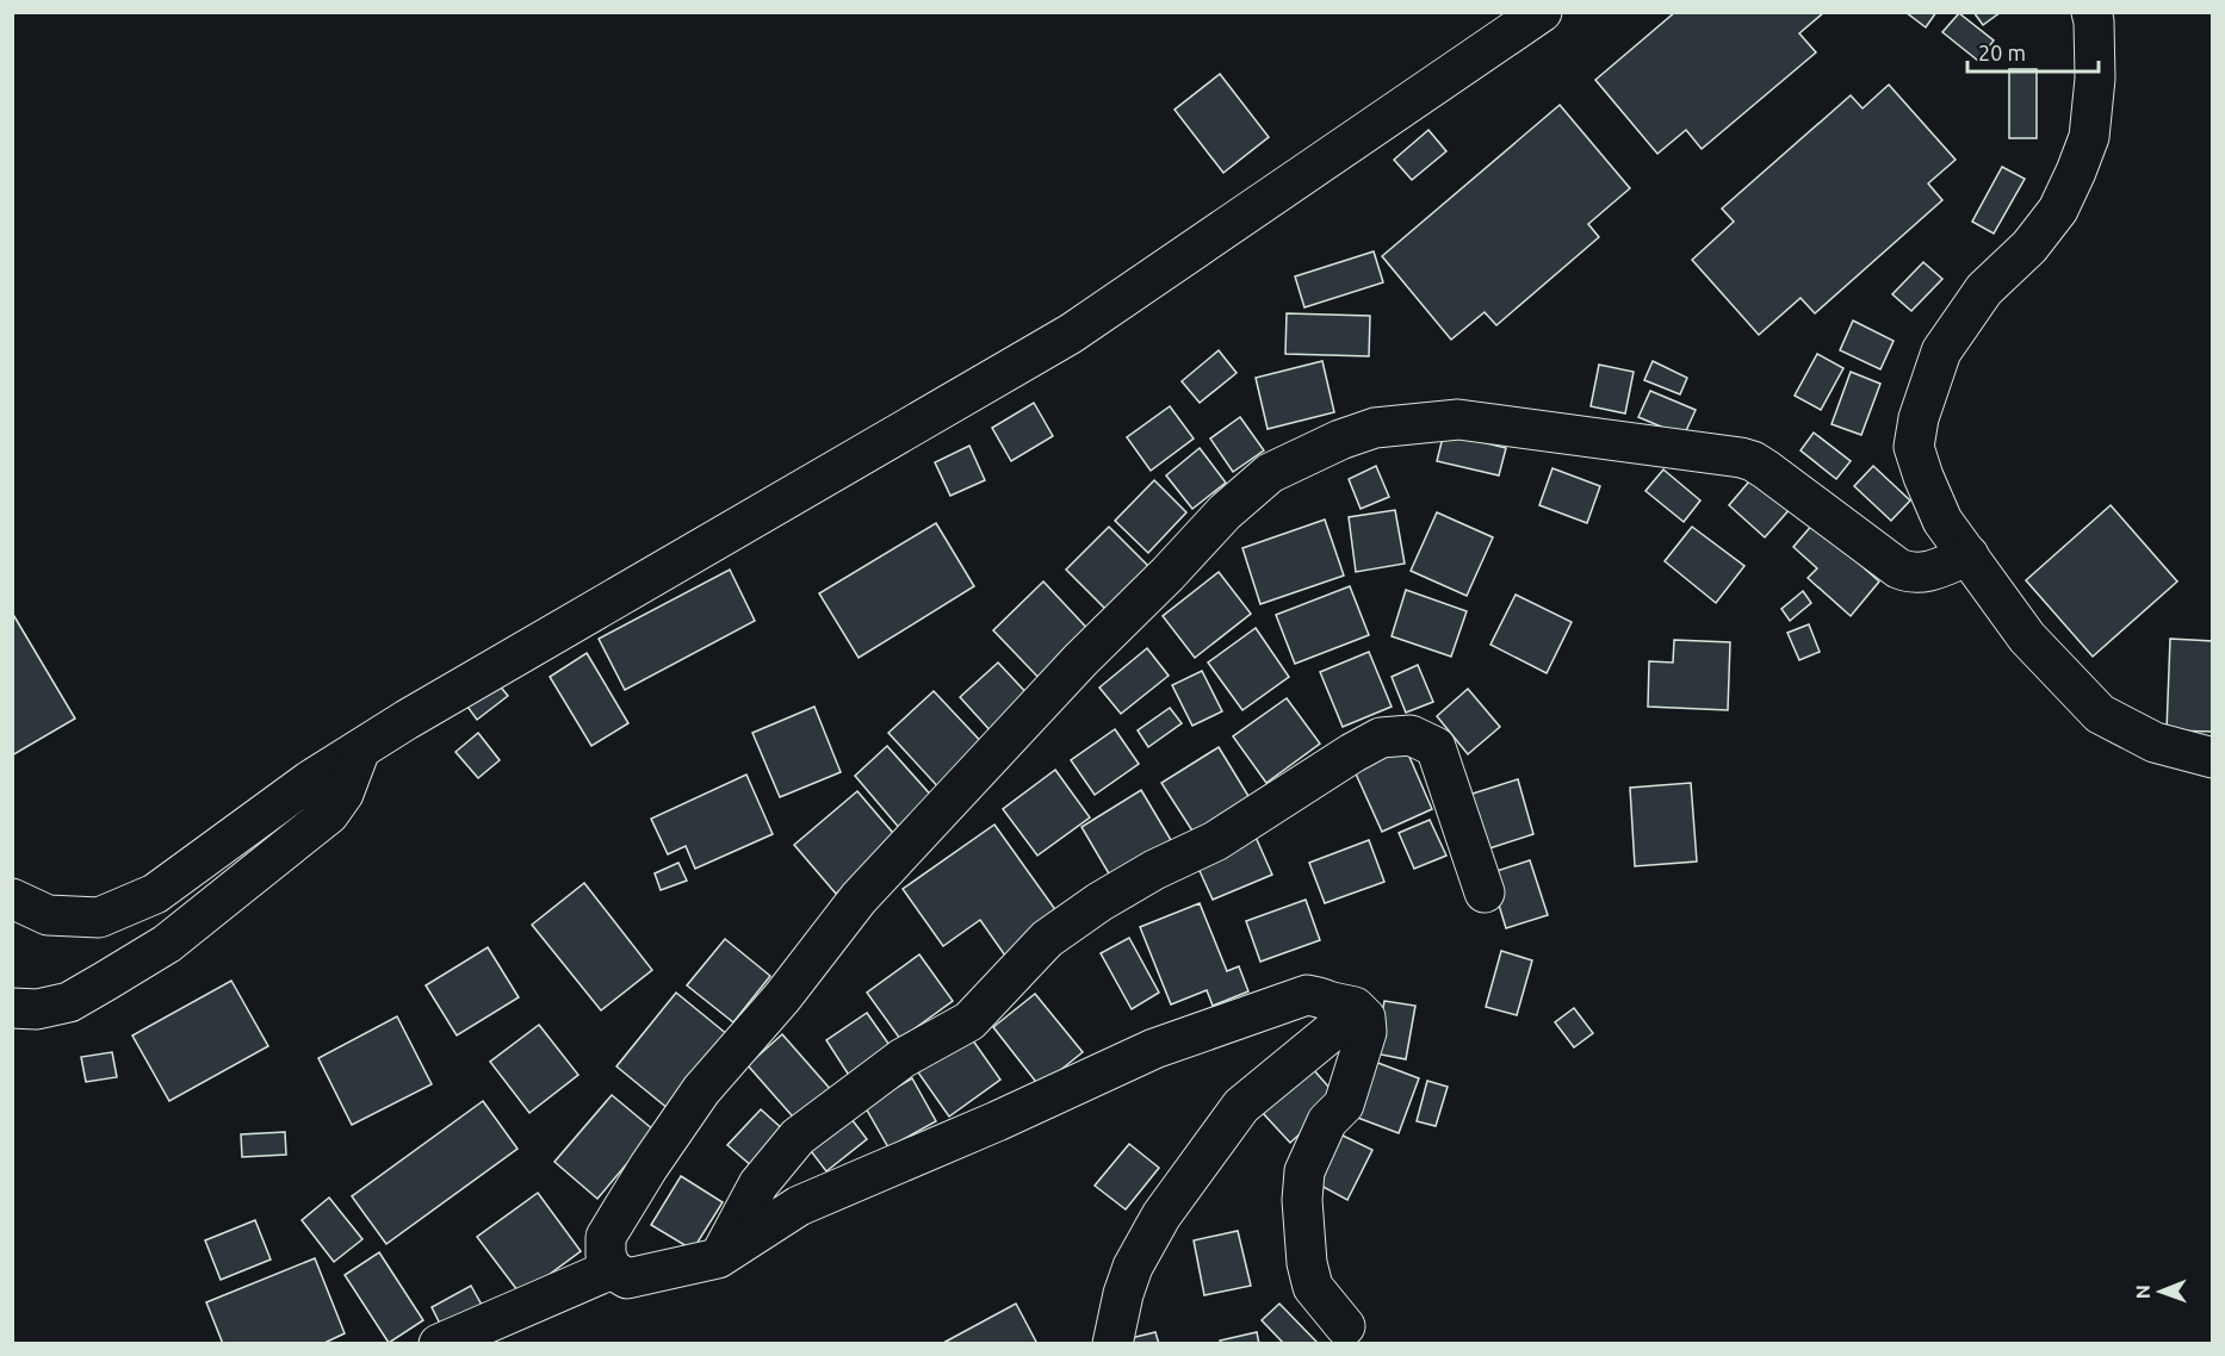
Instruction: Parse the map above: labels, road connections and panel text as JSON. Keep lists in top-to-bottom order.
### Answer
{
  "scale_bar": "20 m",
  "north": "left"
}
